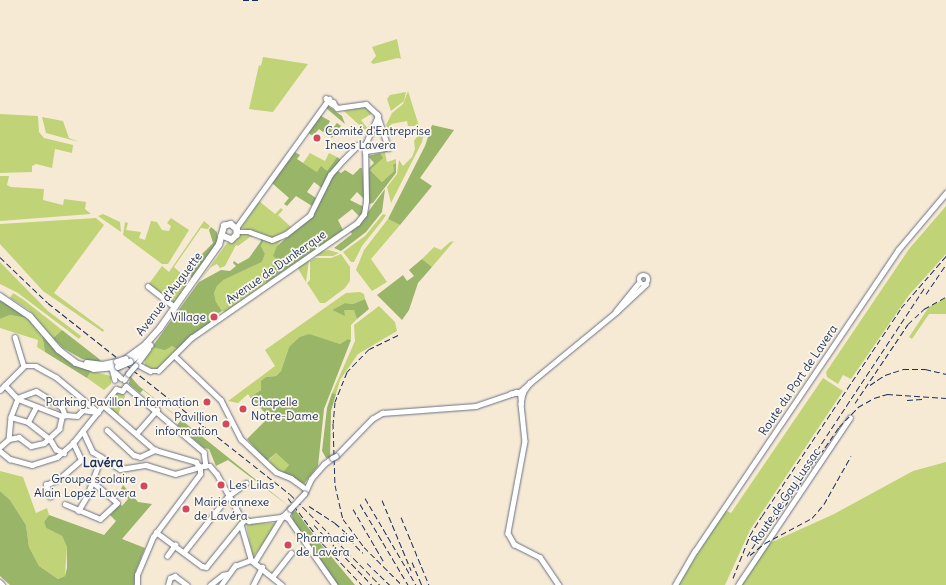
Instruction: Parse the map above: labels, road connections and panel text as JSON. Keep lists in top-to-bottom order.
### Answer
{
  "streets": {
    "main road": ["Avenue d'Auguette"],
    "street": ["Avenue de Dunkerque", "Route du Port de Lavera", "Route de Gay Lussac"]
  },
  "districts": ["Lavéra"],
  "places": [
    "Comité d'Entreprise Ineos Lavera",
    "Village",
    "Parking Pavillon Information",
    "Chapelle Notre-Dame",
    "Pavillion information",
    "Les Lilas",
    "Groupe scolaire Alain Lopez Lavera",
    "Mairie annexe de Lavéra",
    "Pharmacie de Lavéra"
  ]
}
